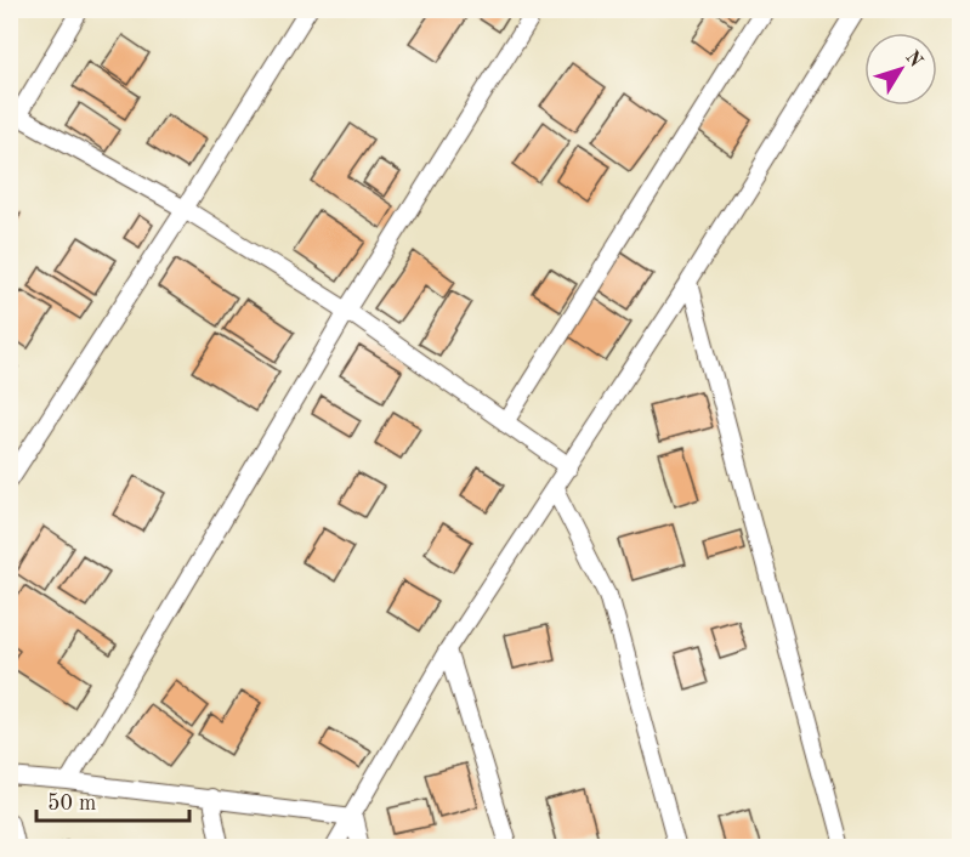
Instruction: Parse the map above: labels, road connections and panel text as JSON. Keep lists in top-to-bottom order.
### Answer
{
  "scale_bar": "50 m",
  "north": "top right"
}
